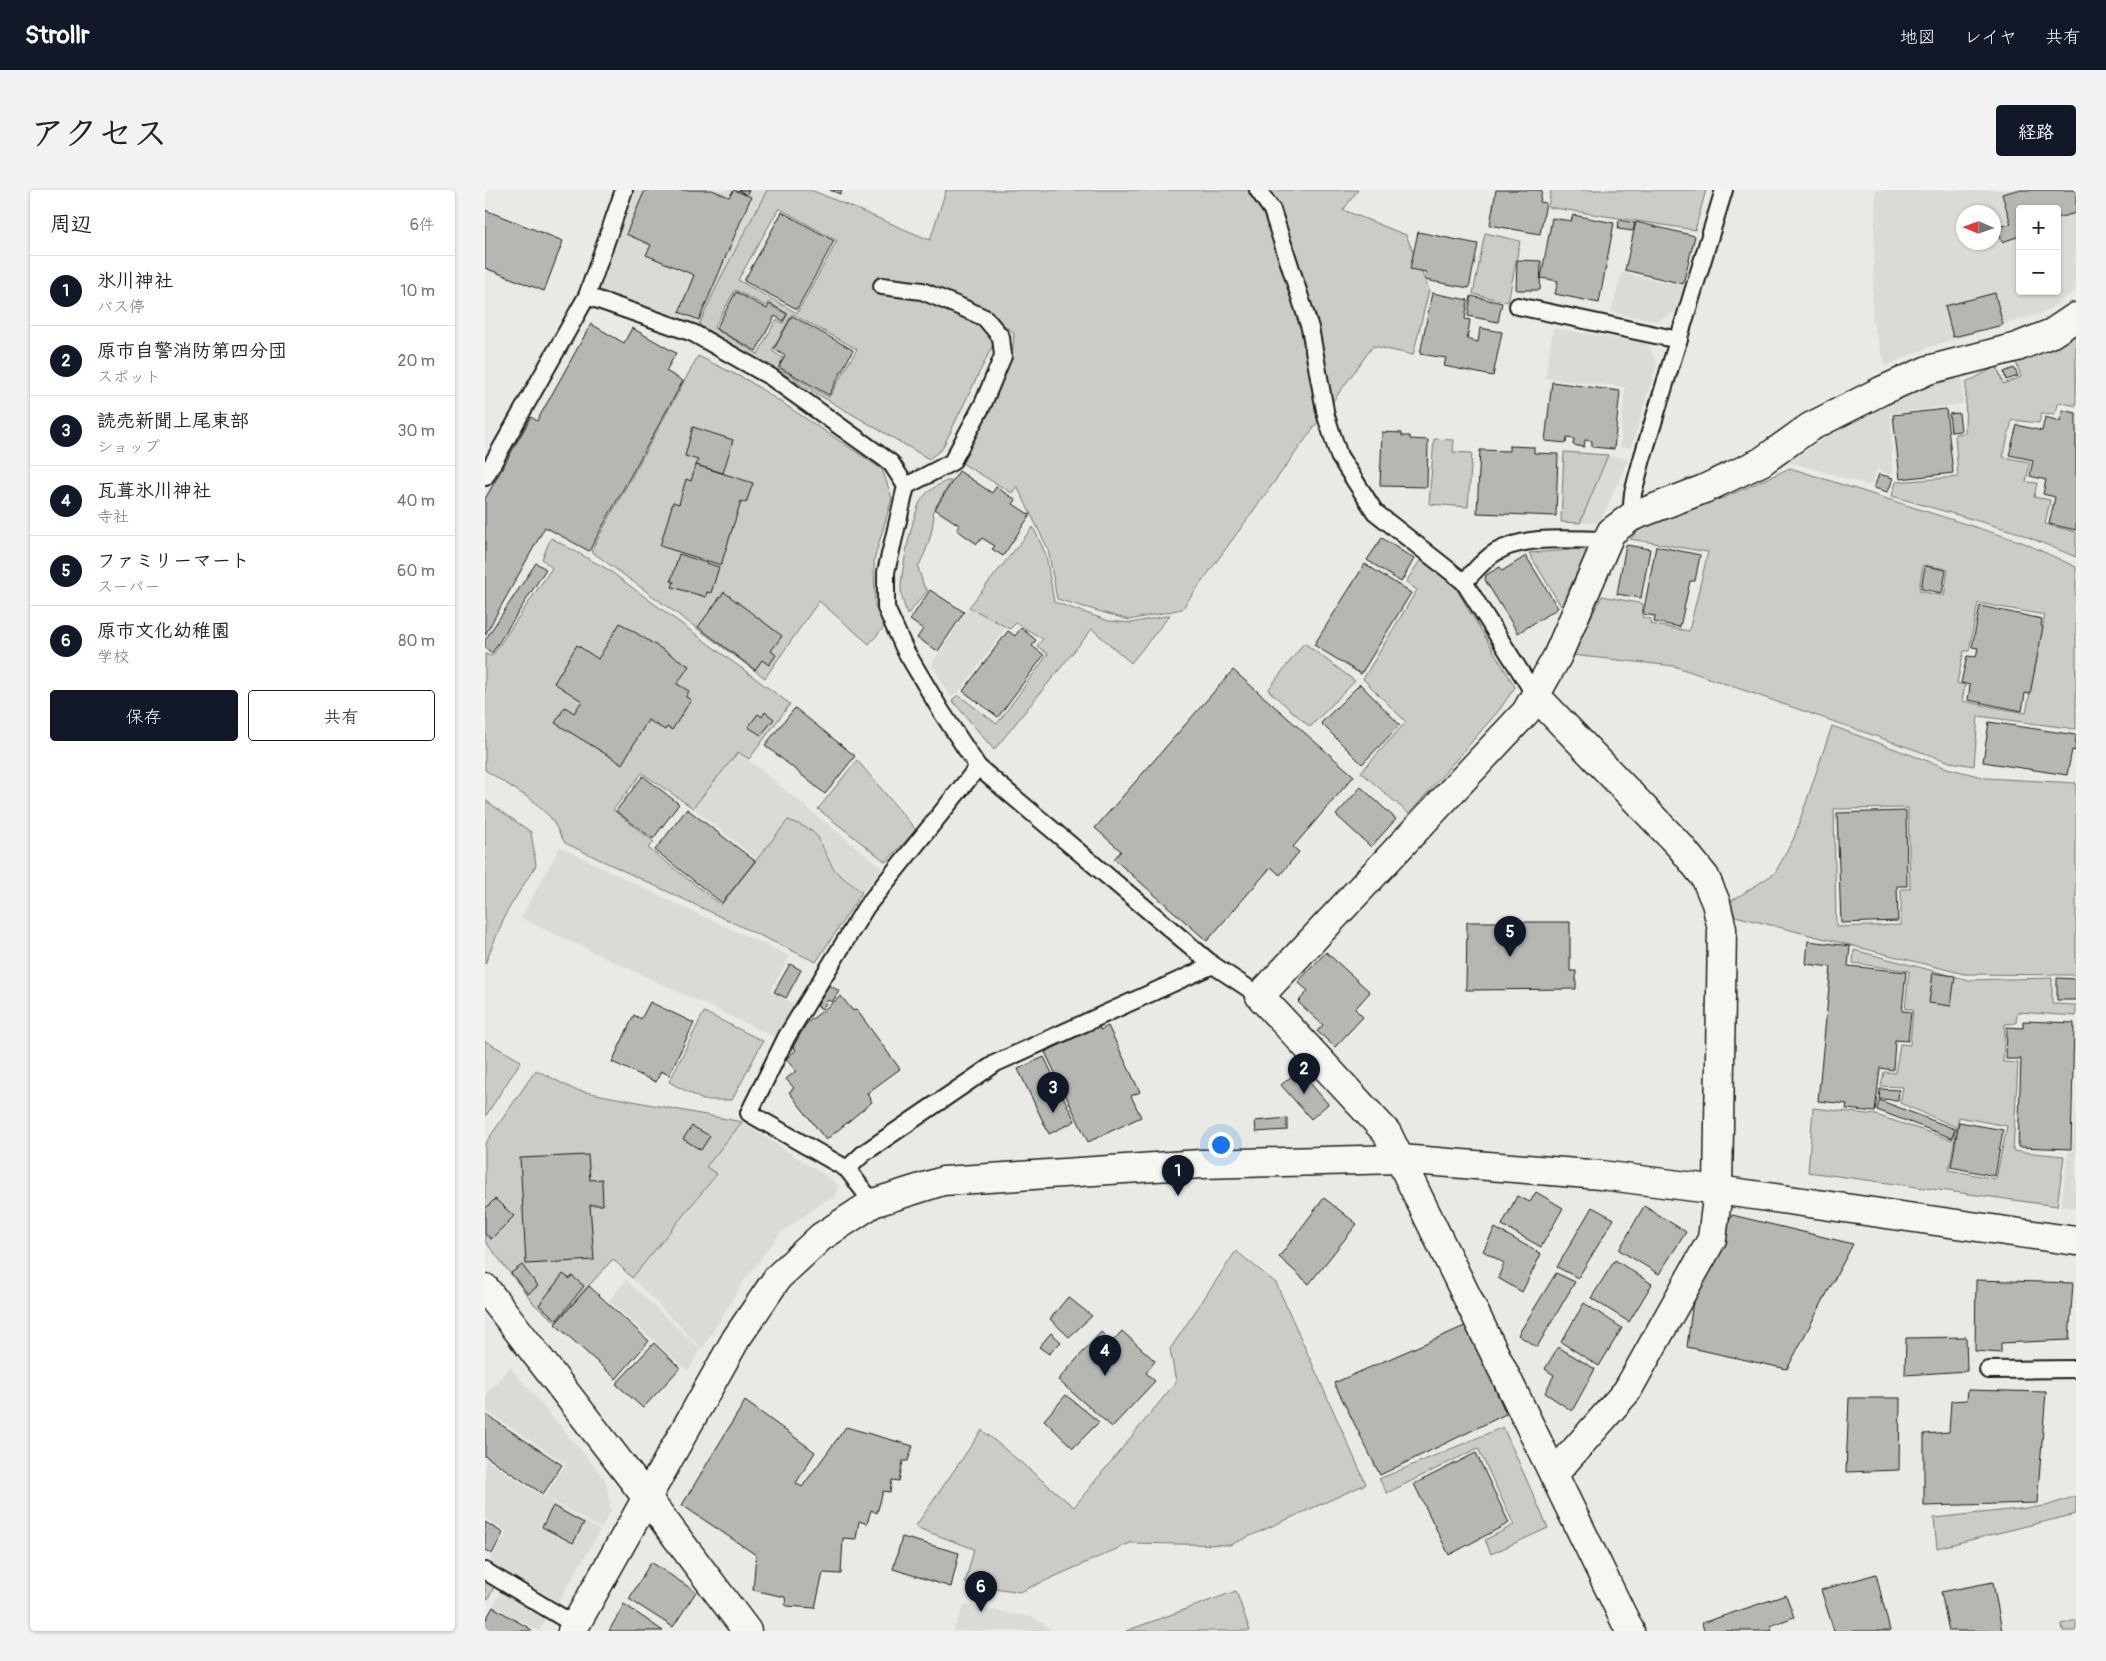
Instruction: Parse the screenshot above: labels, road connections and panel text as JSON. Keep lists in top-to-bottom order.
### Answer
{
  "north": "left",
  "page": {
    "header": "Strollr",
    "nav": ["地図", "レイヤ", "共有"],
    "title": "アクセス",
    "buttons": [
      "経路",
      ["保存", "共有"]
    ],
    "heading": ["周辺", "6件"],
    "map_buttons": ["+", "−"],
    "list": [
      {
        "mark": "1",
        "name": "氷川神社",
        "note": "バス停",
        "value": "10 m"
      },
      {
        "mark": "2",
        "name": "原市自警消防第四分団",
        "note": "スポット",
        "value": "20 m"
      },
      {
        "mark": "3",
        "name": "読売新聞上尾東部",
        "note": "ショップ",
        "value": "30 m"
      },
      {
        "mark": "4",
        "name": "瓦葺氷川神社",
        "note": "寺社",
        "value": "40 m"
      },
      {
        "mark": "5",
        "name": "ファミリーマート",
        "note": "スーパー",
        "value": "60 m"
      },
      {
        "mark": "6",
        "name": "原市文化幼稚園",
        "note": "学校",
        "value": "80 m"
      }
    ],
    "pins": [
      "5",
      "2",
      "3",
      "1",
      "4",
      "6"
    ]
  }
}
